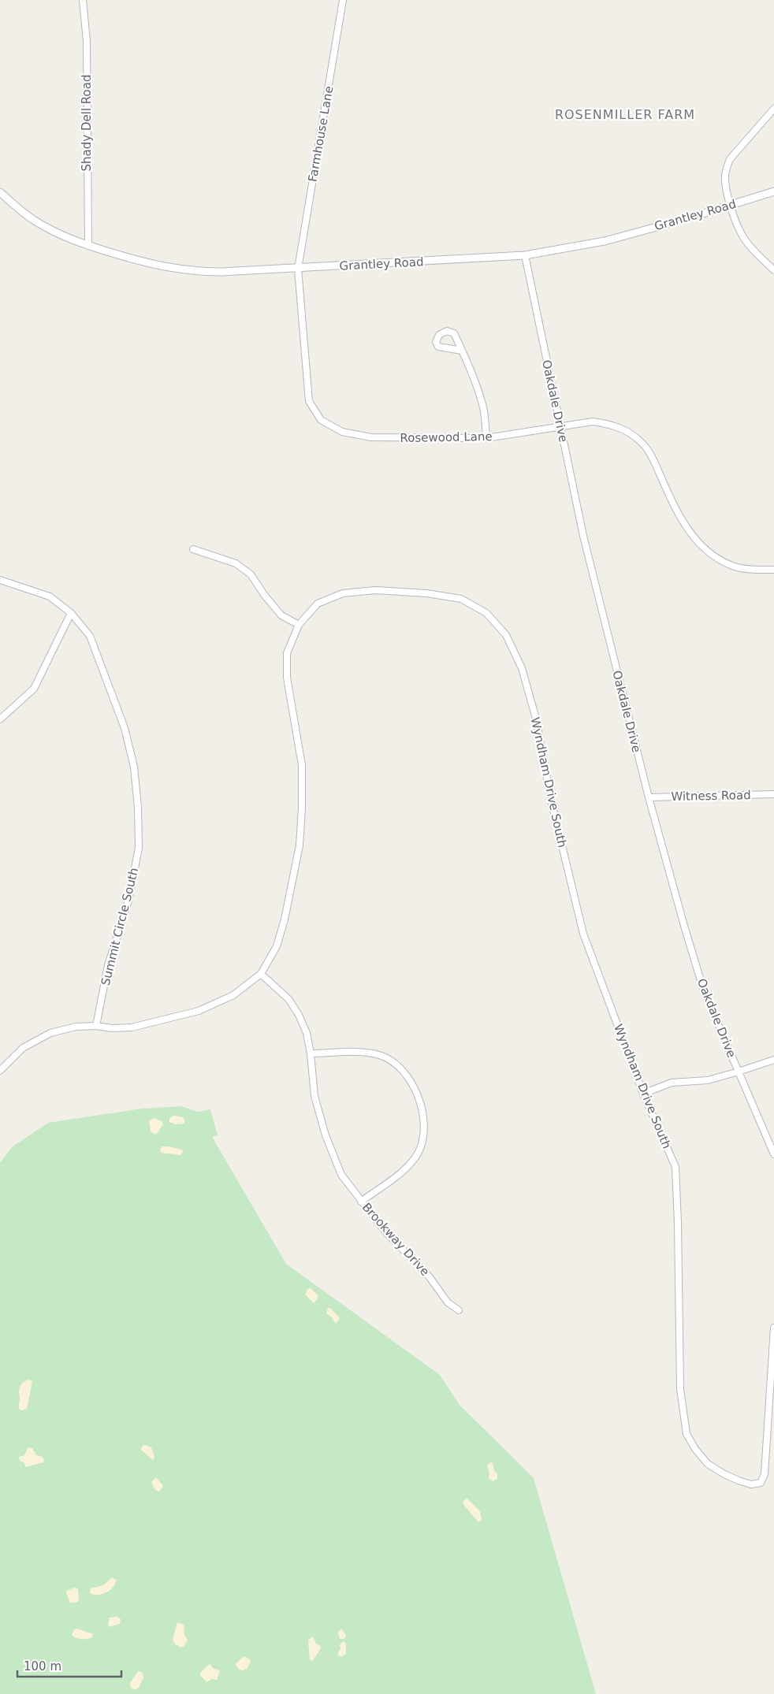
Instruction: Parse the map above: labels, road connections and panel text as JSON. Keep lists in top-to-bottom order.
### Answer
{
  "streets": {
    "street": [
      "Shady Dell Road",
      "Farmhouse Lane",
      "Grantley Road",
      "Oakdale Drive",
      "Rosewood Lane",
      "Wyndham Drive South",
      "Witness Road",
      "Summit Circle South",
      "Brookway Drive"
    ]
  },
  "crossings": [
    ["Shady Dell Road", "Grantley Road"],
    ["Farmhouse Lane", "Grantley Road"],
    ["Farmhouse Lane", "Rosewood Lane"],
    ["Grantley Road", "Oakdale Drive"],
    ["Grantley Road", "Rosewood Lane"],
    ["Oakdale Drive", "Rosewood Lane"],
    ["Oakdale Drive", "Witness Road"],
    ["Wyndham Drive South", "Summit Circle South"],
    ["Wyndham Drive South", "Brookway Drive"]
  ],
  "districts": ["ROSENMILLER FARM"],
  "scale_bar": "100 m"
}
